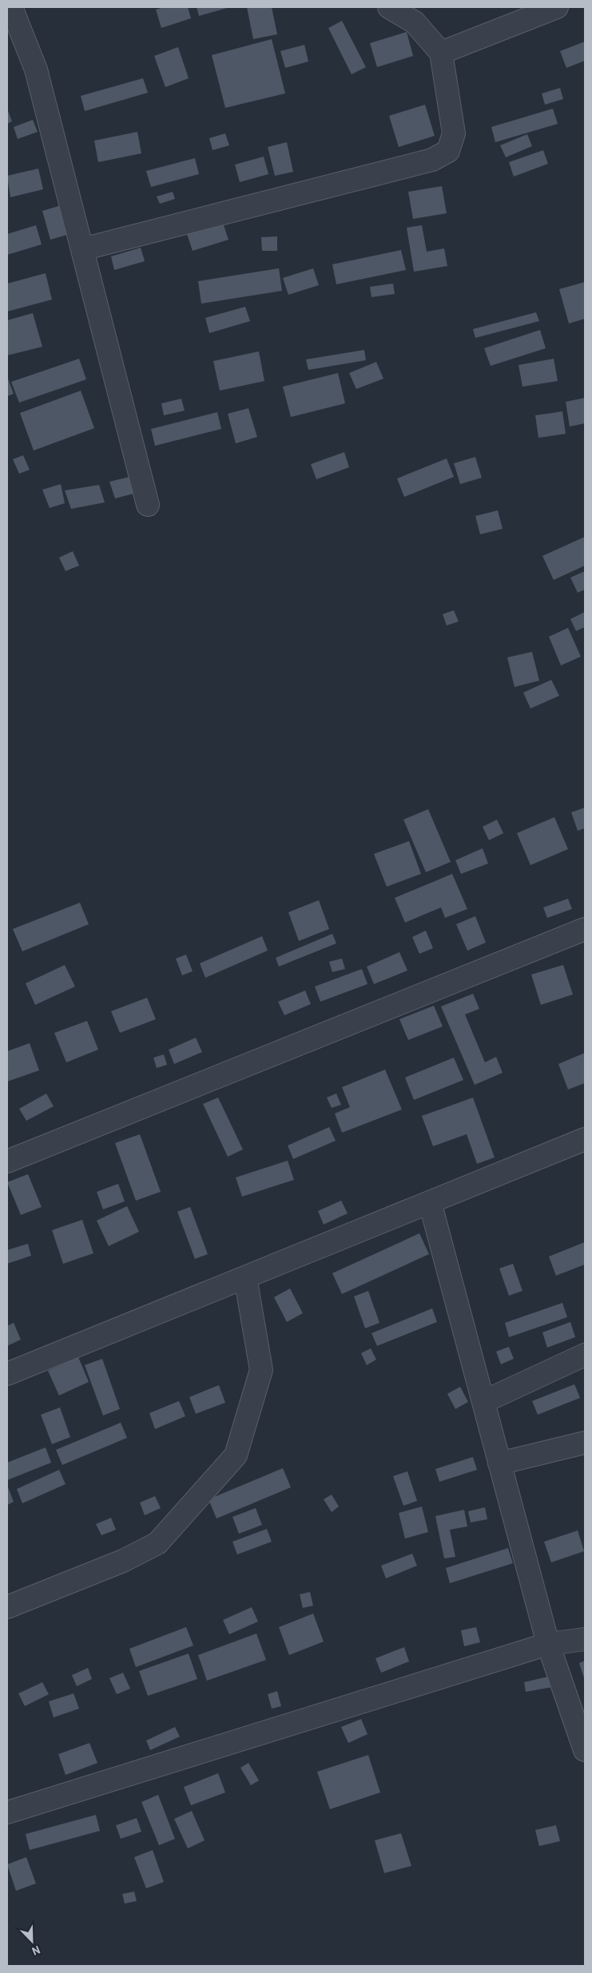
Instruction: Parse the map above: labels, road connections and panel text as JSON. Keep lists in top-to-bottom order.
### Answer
{
  "north": "bottom right"
}
